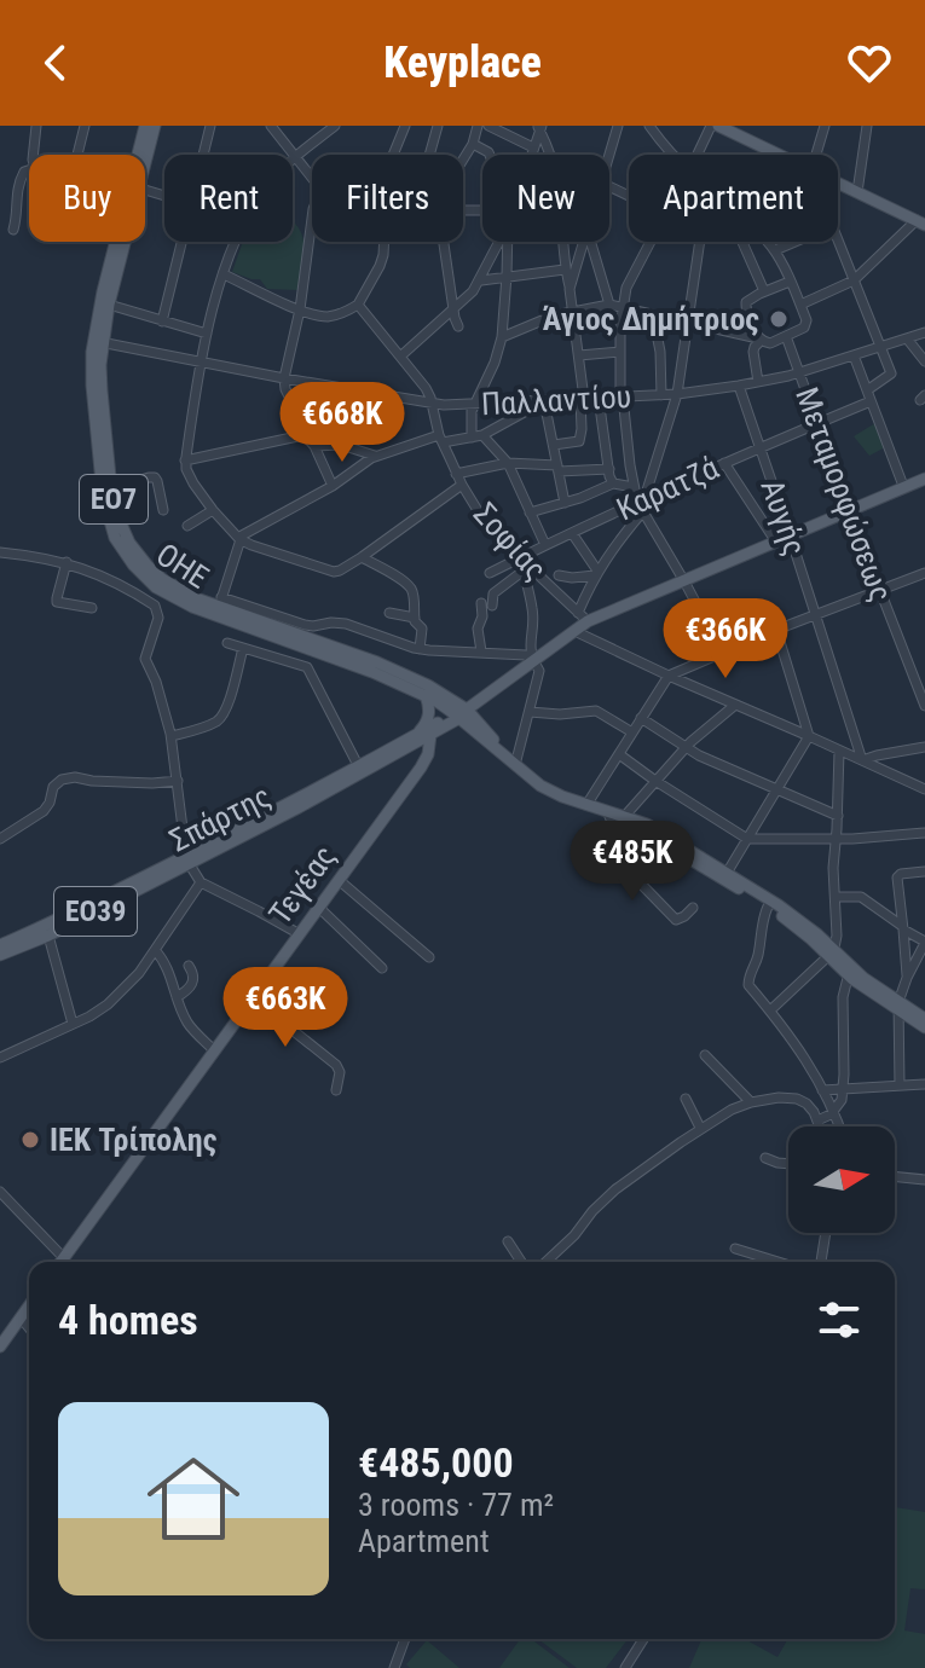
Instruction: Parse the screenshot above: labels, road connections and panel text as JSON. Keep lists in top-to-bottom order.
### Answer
{
  "streets": {
    "main road": [
      "ΕΟ7",
      "ΟΗΕ",
      "Σπάρτης",
      "Τεγέας",
      "ΕΟ39"
    ],
    "street": [
      "Παλλαντίου",
      "Καρατζά",
      "Μεταμορφώσεως",
      "Αυγής",
      "Σοφίας"
    ]
  },
  "crossings": [
    ["Παλλαντίου", "Μεταμορφώσεως"],
    ["Παλλαντίου", "Αυγής"],
    ["Παλλαντίου", "Σοφίας"],
    ["Παλλαντίου", "ΟΗΕ"],
    ["Καρατζά", "Μεταμορφώσεως"],
    ["Καρατζά", "Αυγής"],
    ["Καρατζά", "Σοφίας"],
    ["Μεταμορφώσεως", "ΕΟ39"],
    ["ΕΟ7", "ΟΗΕ"],
    ["ΕΟ7", "Σπάρτης"],
    ["ΕΟ7", "ΕΟ39"],
    ["Αυγής", "ΕΟ39"],
    ["Σοφίας", "ΕΟ39"],
    ["ΟΗΕ", "Σπάρτης"],
    ["ΟΗΕ", "ΕΟ39"],
    ["Σπάρτης", "Τεγέας"],
    ["Σπάρτης", "ΕΟ39"]
  ],
  "places": ["Άγιος Δημήτριος", "ΙΕΚ Τρίπολης"],
  "north": "right",
  "page": {
    "header": "Keyplace",
    "chip": [
      "Buy",
      "Rent",
      "Filters",
      "New",
      "Apartment"
    ],
    "price": [
      "€668K",
      "€366K",
      "€485K",
      "€663K"
    ],
    "heading": "4 homes",
    "list": [
      {
        "name": "€485,000",
        "note": "3 rooms · 77 m² · Apartment"
      }
    ]
  }
}
